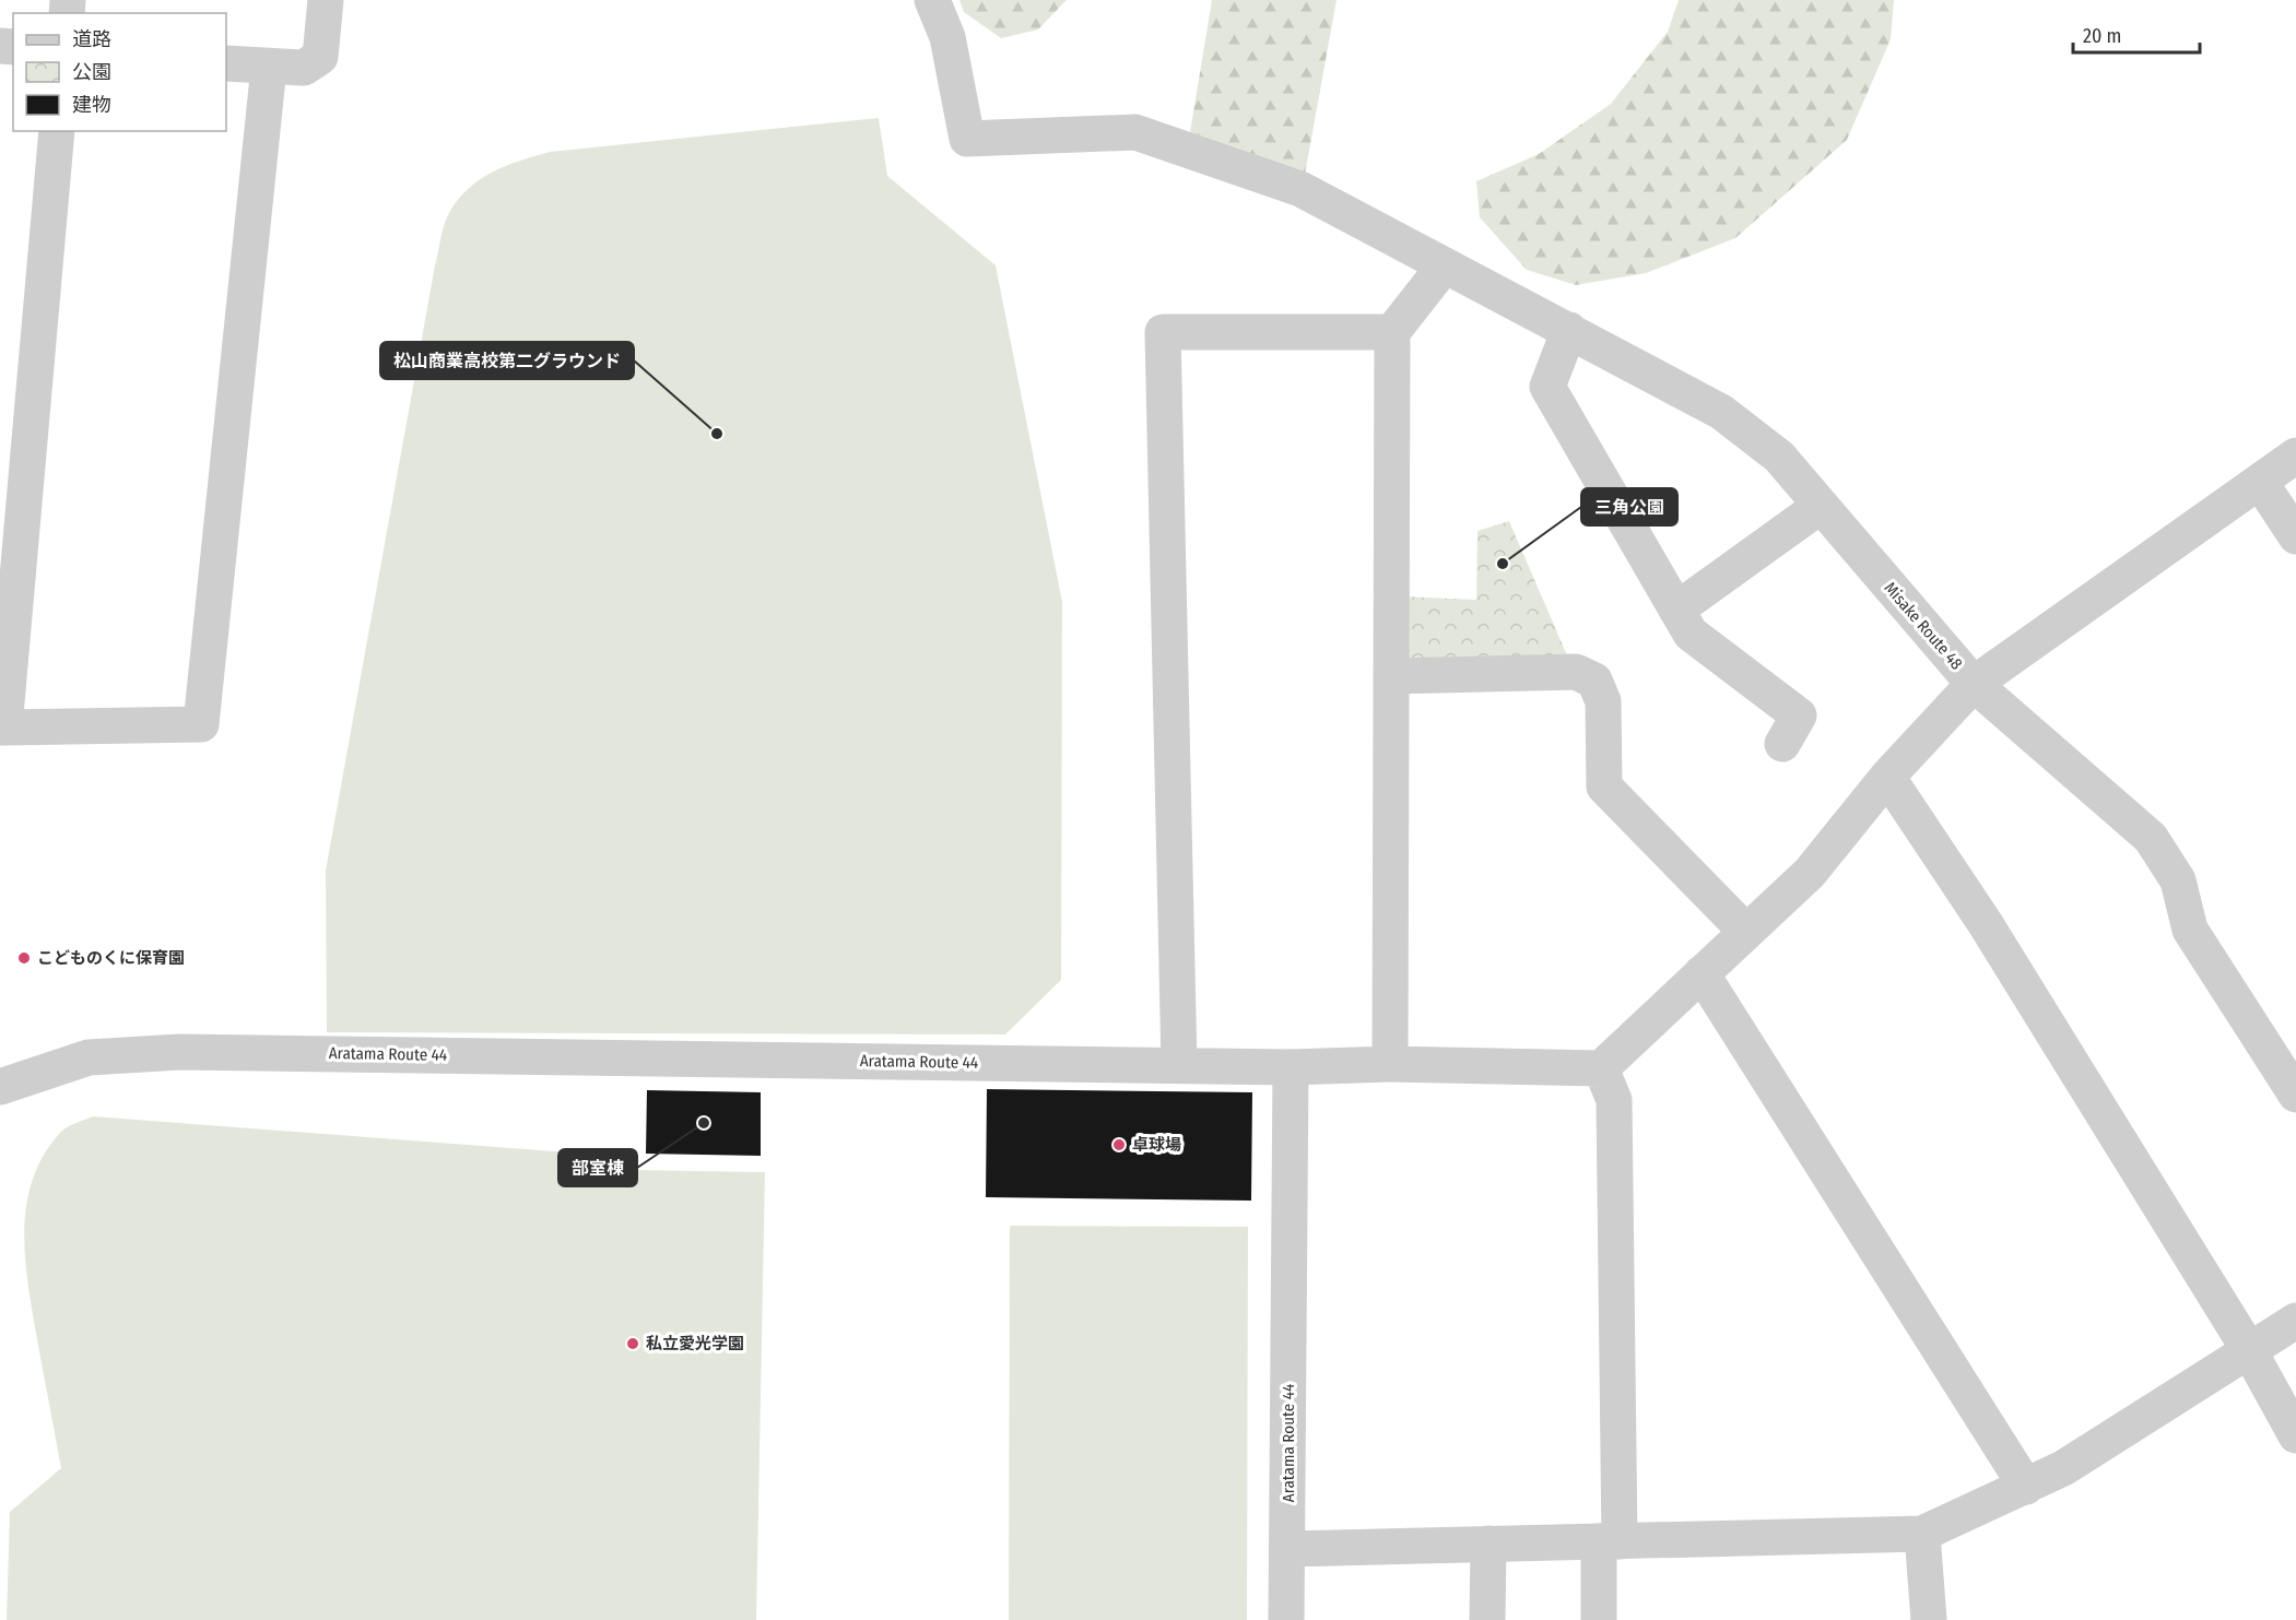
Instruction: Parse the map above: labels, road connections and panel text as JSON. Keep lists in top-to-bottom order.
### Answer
{
  "streets": {
    "street": ["Misake Route 48", "Aratama Route 44"]
  },
  "places": [
    "松山商業高校第二グラウンド",
    "三角公園",
    "こどものくに保育園",
    "部室棟",
    "卓球場",
    "私立愛光学園"
  ],
  "legend": ["道路", "公園", "建物"],
  "scale_bar": "20 m"
}
